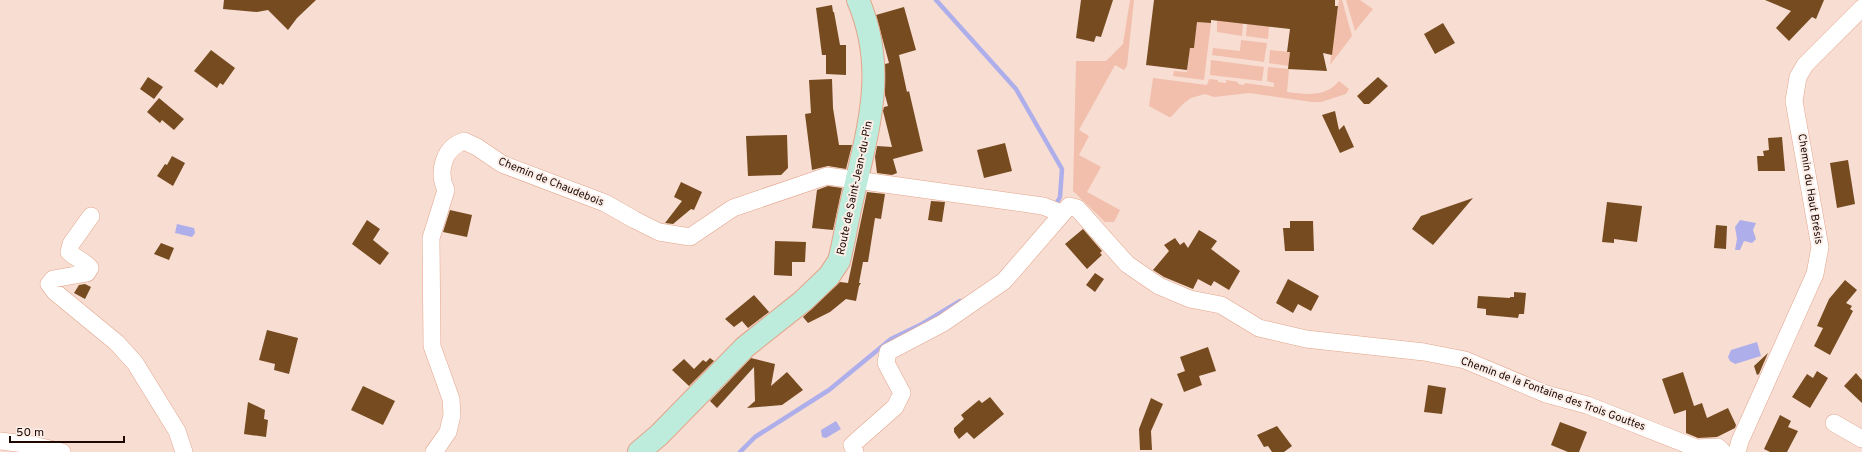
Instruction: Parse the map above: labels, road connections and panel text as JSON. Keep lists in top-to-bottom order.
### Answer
{
  "streets": {
    "main road": ["Route de Saint-Jean-du-Pin"],
    "street": ["Chemin de Chaudebois", "Chemin du Haut Brésis", "Chemin de la Fontaine des Trois Gouttes"]
  },
  "crossings": [
    ["Chemin de Chaudebois", "Route de Saint-Jean-du-Pin"]
  ],
  "scale_bar": "50 m"
}
